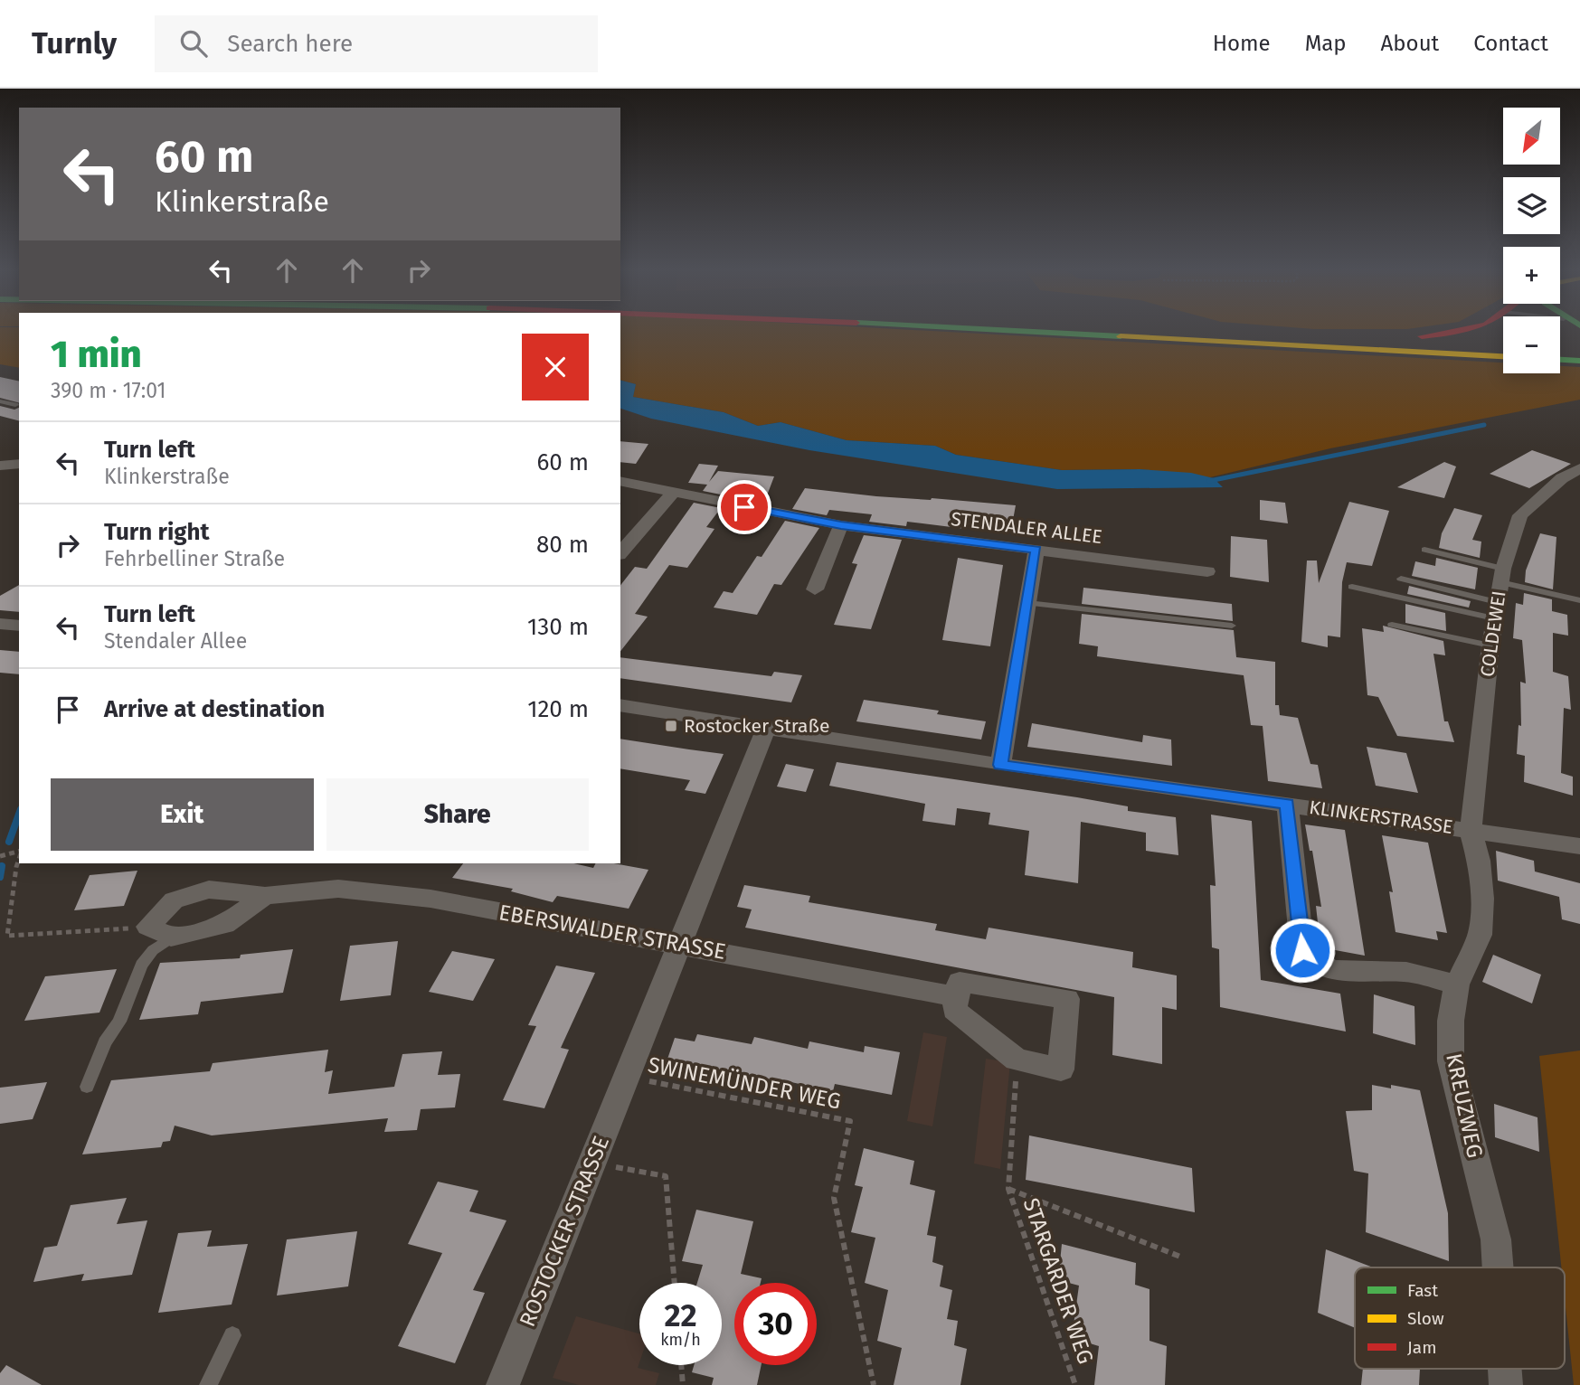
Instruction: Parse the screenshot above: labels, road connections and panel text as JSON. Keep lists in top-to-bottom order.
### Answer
{
  "streets": {
    "street": [
      "STENDALER ALLEE",
      "COLDEWEI",
      "KLINKERSTRASSE",
      "EBERSWALDER STRASSE",
      "KREUZWEG",
      "ROSTOCKER STRASSE"
    ],
    "path": ["SWINEMÜNDER WEG", "STARGARDER WEG"]
  },
  "crossings": [
    ["COLDEWEI", "KLINKERSTRASSE"],
    ["COLDEWEI", "KREUZWEG"],
    ["KLINKERSTRASSE", "KREUZWEG"],
    ["KLINKERSTRASSE", "ROSTOCKER STRASSE"],
    ["EBERSWALDER STRASSE", "ROSTOCKER STRASSE"],
    ["SWINEMÜNDER WEG", "ROSTOCKER STRASSE"]
  ],
  "places": {
    "transit": ["Rostocker Straße"]
  },
  "legend": ["Fast", "Slow", "Jam"],
  "north": "bottom left",
  "page": {
    "header": "Turnly",
    "search": "Search here",
    "nav": [
      "Home",
      "Map",
      "About",
      "Contact"
    ],
    "map_buttons": ["+", "−"],
    "turn": ["60 m", "Klinkerstraße"],
    "heading": ["1 min", "390 m · 17:01"],
    "list": [
      {
        "name": "Turn left",
        "note": "Klinkerstraße",
        "value": "60 m"
      },
      {
        "name": "Turn right",
        "note": "Fehrbelliner Straße",
        "value": "80 m"
      },
      {
        "name": "Turn left",
        "note": "Stendaler Allee",
        "value": "130 m"
      },
      {
        "name": "Arrive at destination",
        "value": "120 m"
      }
    ],
    "buttons": ["Exit", "Share"],
    "speed": "22 km/h",
    "limit": "30"
  }
}
